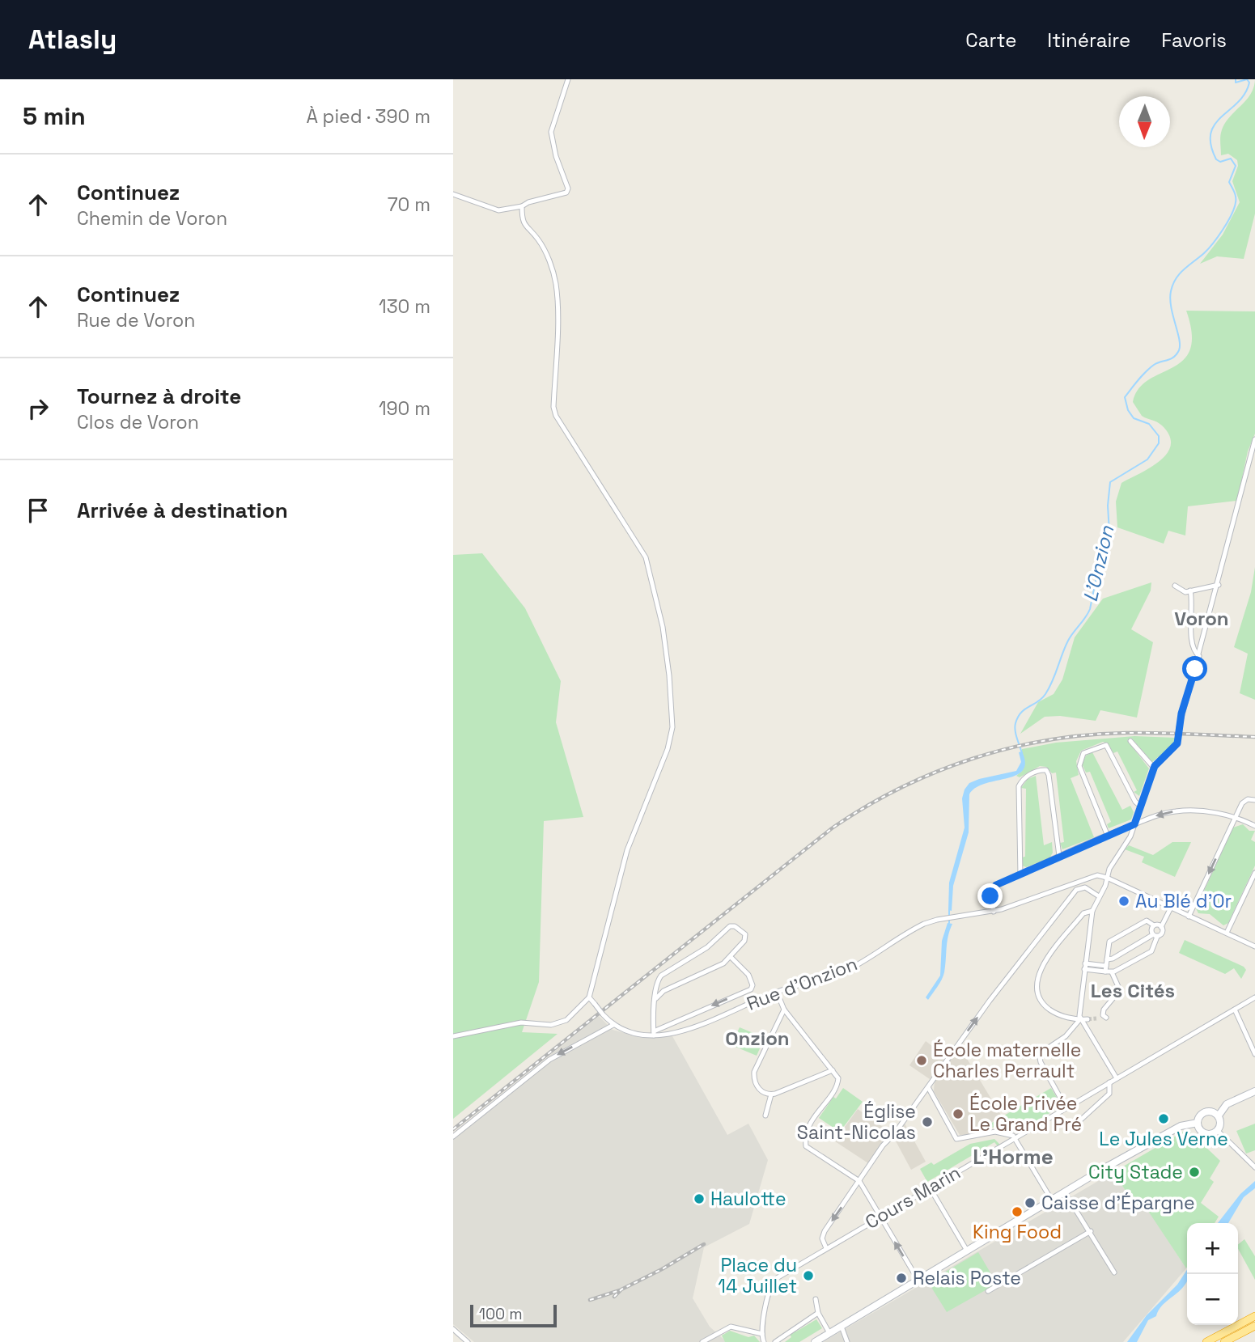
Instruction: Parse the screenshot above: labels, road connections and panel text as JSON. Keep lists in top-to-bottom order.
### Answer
{
  "streets": {
    "street": ["Rue d'Onzion", "Cours Marin"]
  },
  "districts": [
    "Voron",
    "Les Cités",
    "Onzion",
    "L'Horme"
  ],
  "water": ["L'Onzion"],
  "places": [
    "Au Blé d'Or",
    "École maternelle Charles Perrault",
    "École Privée Le Grand Pré",
    "Le Jules Verne",
    "Église Saint-Nicolas",
    "City Stade",
    "Haulotte",
    "Caisse d'Épargne",
    "King Food",
    "Place du 14 Juillet",
    "Relais Poste"
  ],
  "scale_bar": "100 m",
  "north": "bottom",
  "page": {
    "header": "Atlasly",
    "nav": ["Carte", "Itinéraire", "Favoris"],
    "heading": ["5 min", "À pied · 390 m"],
    "list": [
      ["Continuez", "Chemin de Voron", "70 m"],
      ["Continuez", "Rue de Voron", "130 m"],
      ["Tournez à droite", "Clos de Voron", "190 m"],
      "Arrivée à destination"
    ],
    "map_buttons": ["+", "−"],
    "scale": "100 m"
  }
}
